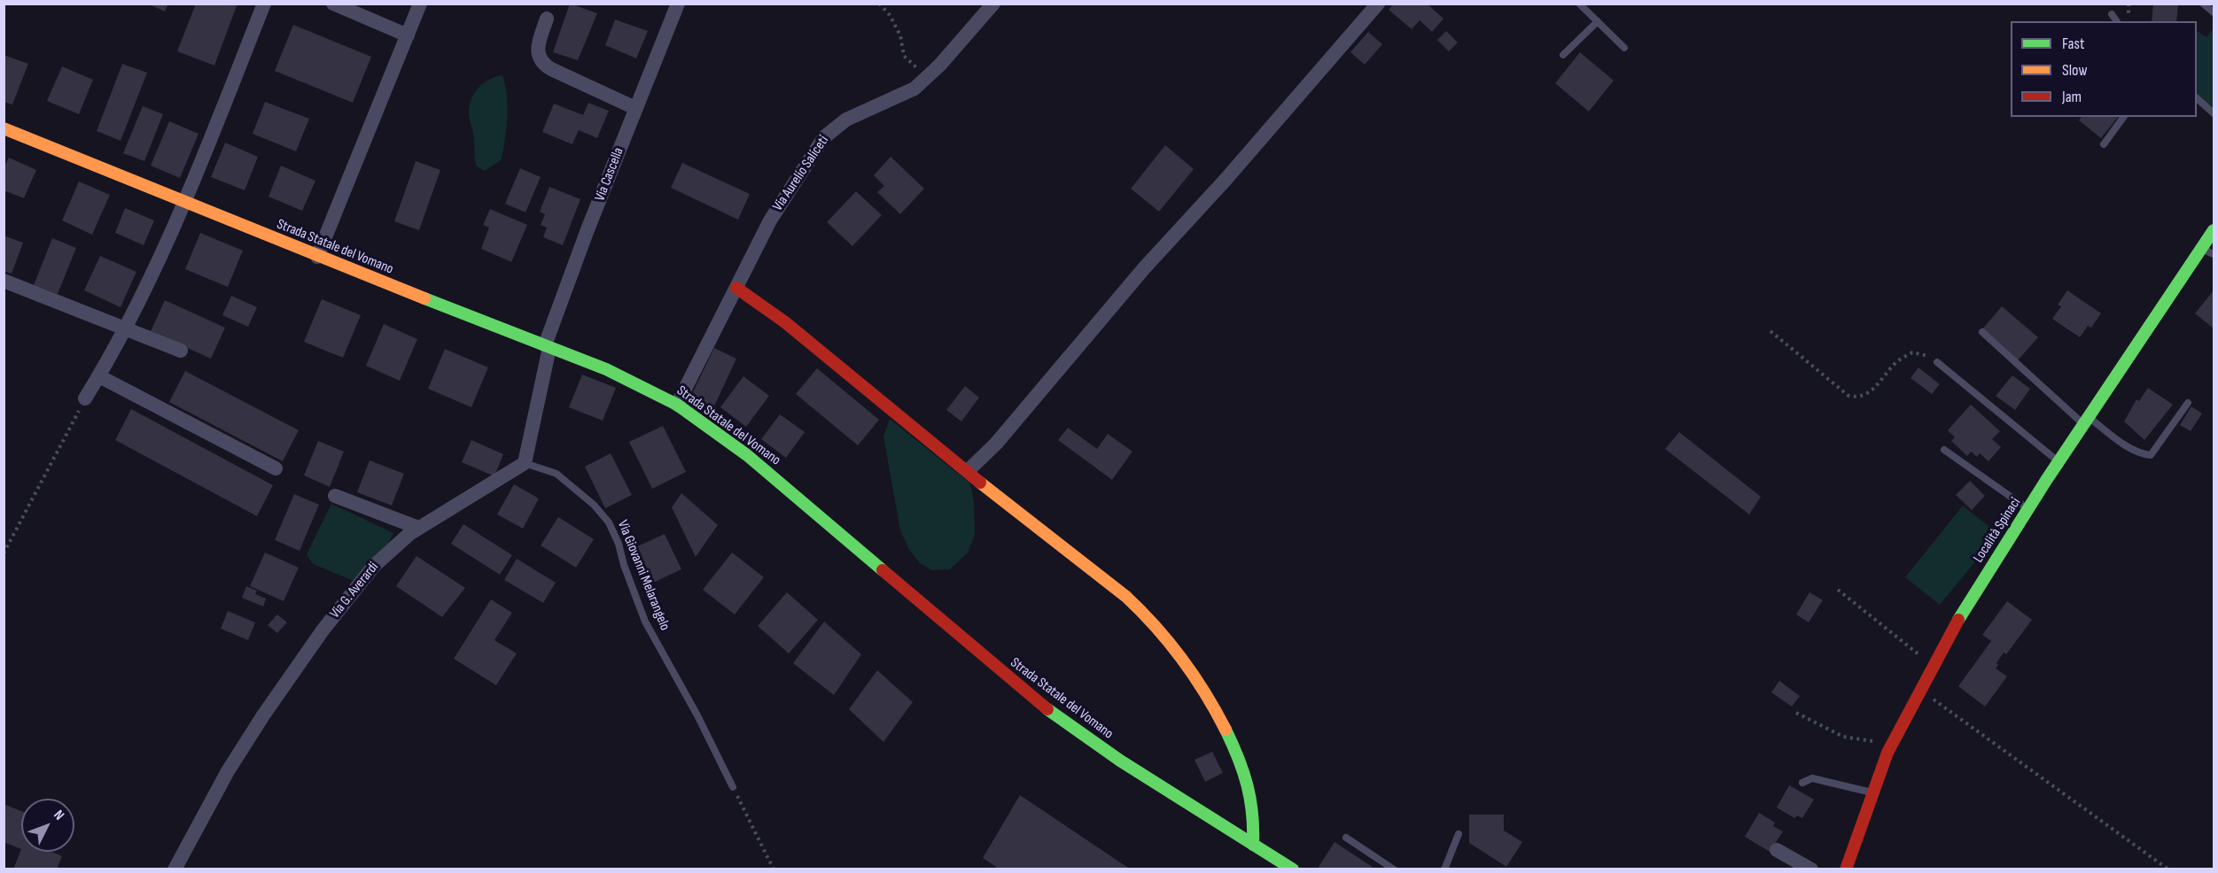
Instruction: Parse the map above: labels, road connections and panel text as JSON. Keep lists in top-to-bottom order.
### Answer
{
  "streets": {
    "street": [
      "Via Aurelio Saliceti",
      "Via Cascella",
      "Strada Statale del Vomano",
      "Località Spinaci",
      "Via G. Averardi"
    ],
    "lane": ["Via Giovanni Melarangelo"]
  },
  "crossings": [
    ["Via Aurelio Saliceti", "Strada Statale del Vomano"],
    ["Via Cascella", "Strada Statale del Vomano"],
    ["Via Giovanni Melarangelo", "Via G. Averardi"]
  ],
  "legend": ["Fast", "Slow", "Jam"],
  "north": "top right"
}
